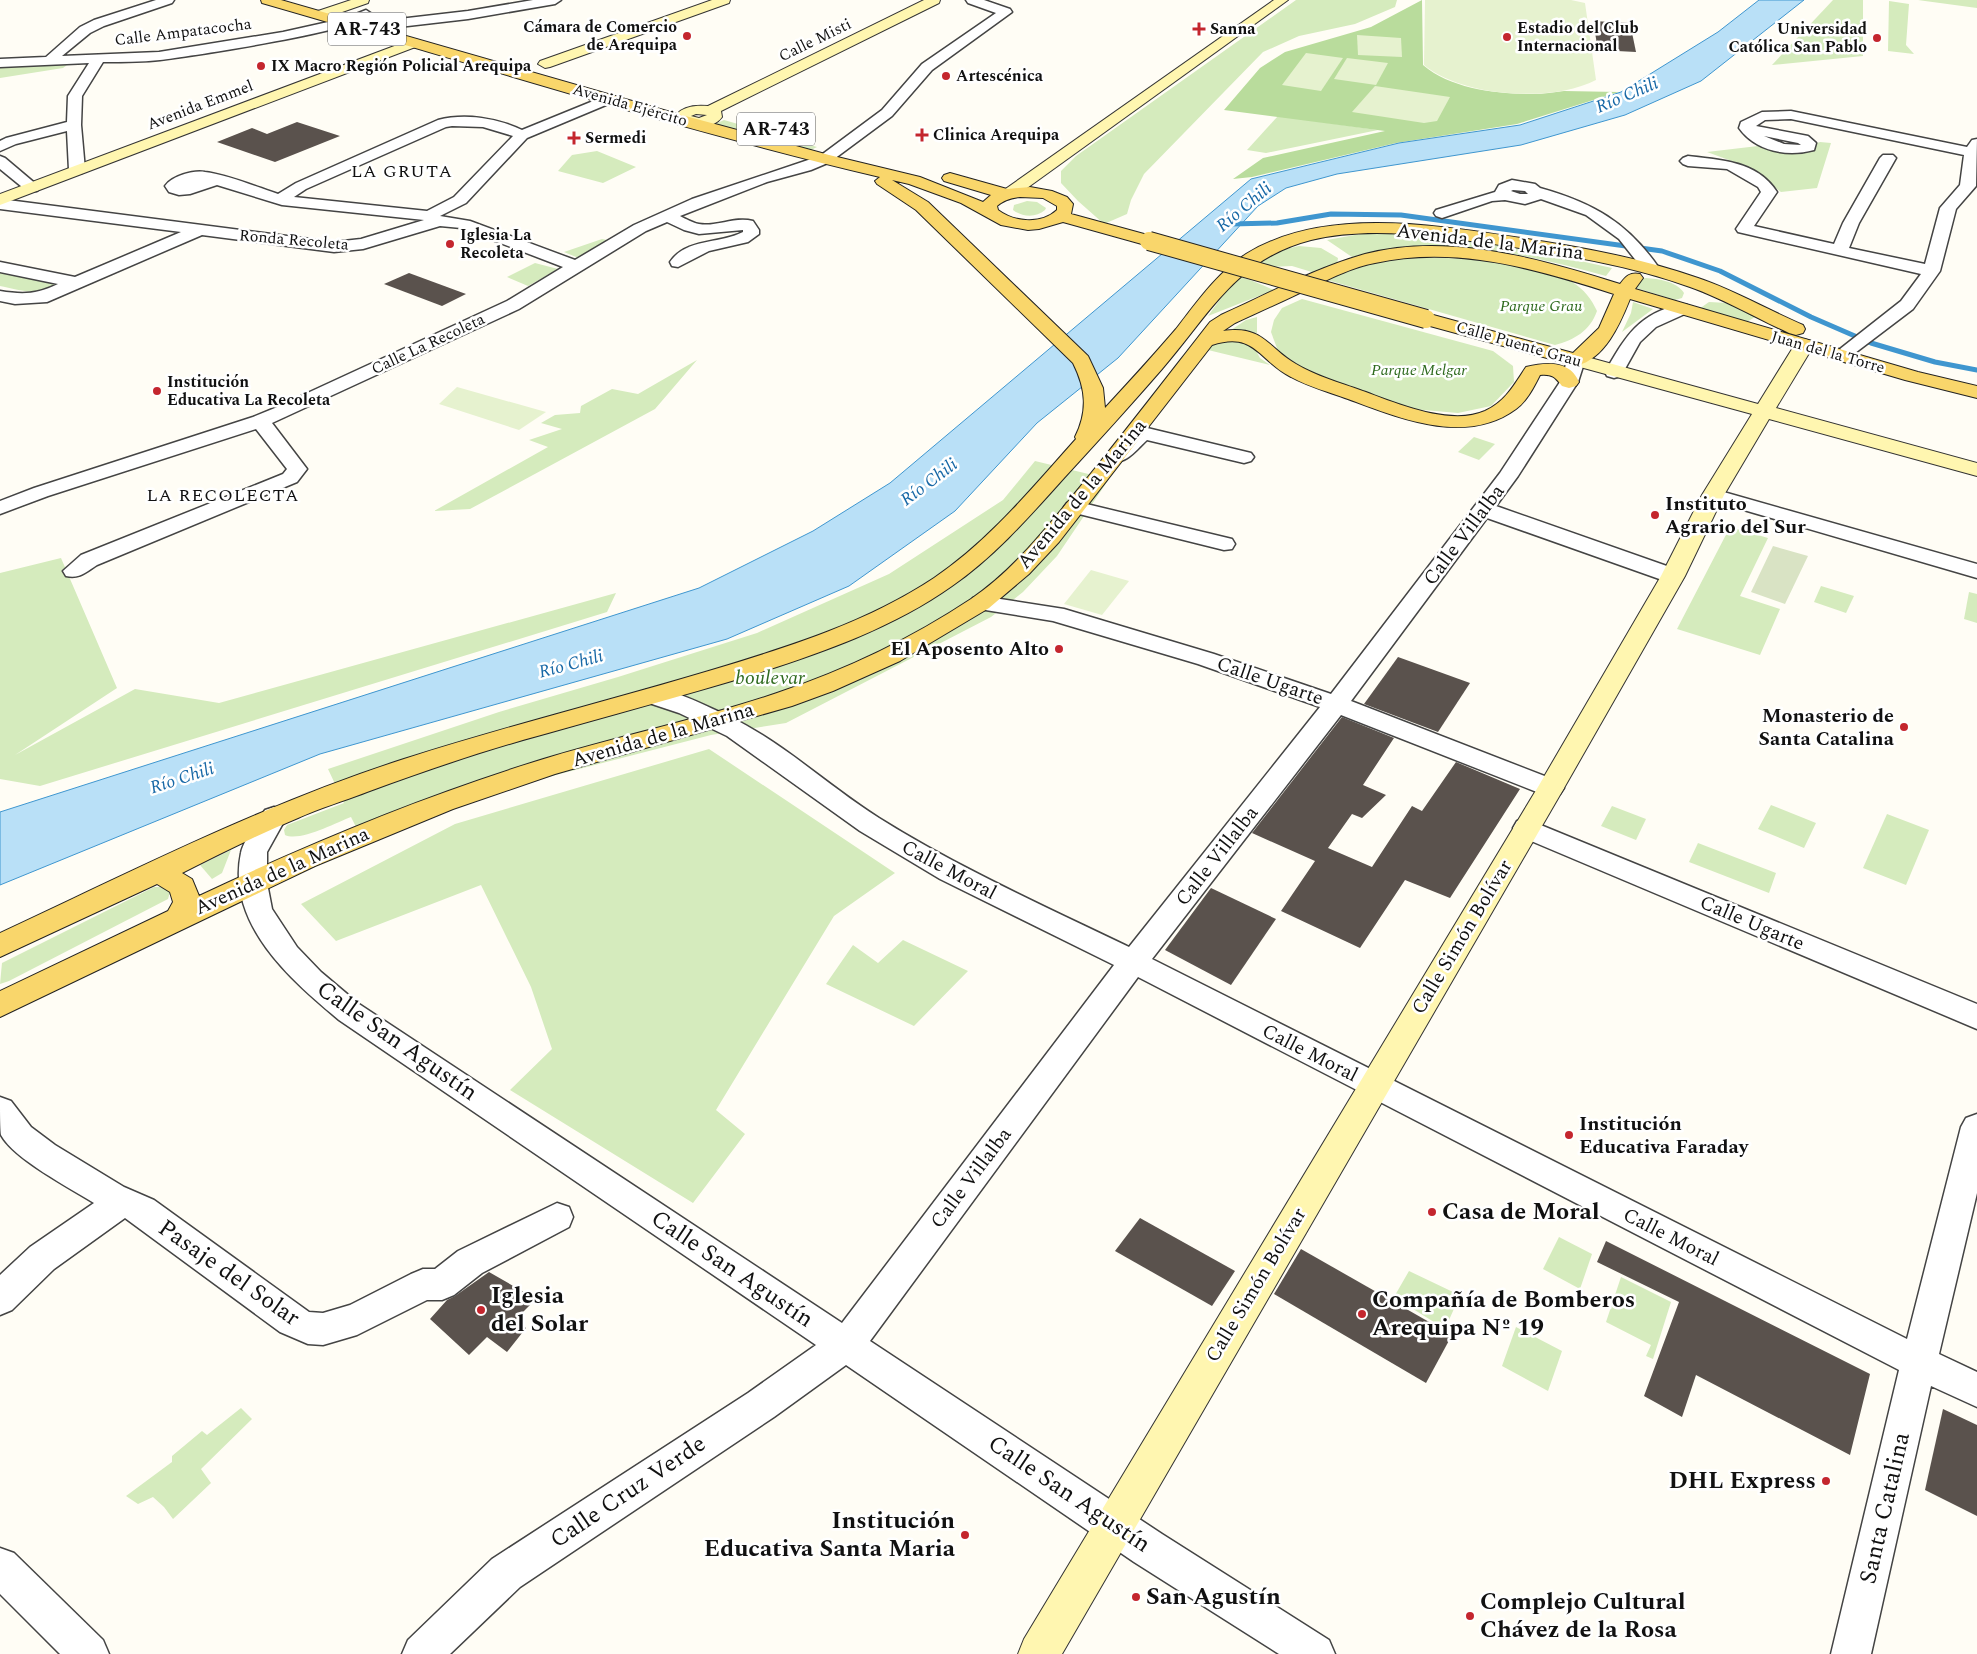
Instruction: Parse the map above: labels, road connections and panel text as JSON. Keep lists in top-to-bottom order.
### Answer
{
  "streets": {
    "main road": [
      "AR-743",
      "Avenida Ejército",
      "Avenida de la Marina",
      "Calle Puente Grau",
      "Juan del la Torre"
    ],
    "street": [
      "Calle Ampatacocha",
      "Calle Misti",
      "Avenida Emmel",
      "Ronda Recoleta",
      "Calle La Recoleta",
      "Calle Villalba",
      "Calle Ugarte",
      "Calle Moral",
      "Calle Simón Bolívar",
      "Calle San Agustín",
      "Pasaje del Solar",
      "Calle Cruz Verde",
      "Santa Catalina"
    ]
  },
  "crossings": [
    ["AR-743", "Calle Ampatacocha"],
    ["AR-743", "Avenida Ejército"],
    ["AR-743", "Calle Puente Grau"],
    ["Calle Ampatacocha", "Avenida Ejército"],
    ["Calle Misti", "Avenida Ejército"],
    ["Avenida Emmel", "Avenida Ejército"],
    ["Avenida Ejército", "Calle La Recoleta"],
    ["Ronda Recoleta", "Calle La Recoleta"],
    ["Avenida de la Marina", "Juan del la Torre"],
    ["Avenida de la Marina", "Calle Ugarte"],
    ["Avenida de la Marina", "Calle Moral"],
    ["Avenida de la Marina", "Calle San Agustín"],
    ["Calle Puente Grau", "Calle Villalba"],
    ["Calle Puente Grau", "Calle Simón Bolívar"],
    ["Juan del la Torre", "Calle Simón Bolívar"],
    ["Calle Villalba", "Calle Ugarte"],
    ["Calle Villalba", "Calle Moral"],
    ["Calle Villalba", "Calle San Agustín"],
    ["Calle Villalba", "Calle Cruz Verde"],
    ["Calle Ugarte", "Calle Simón Bolívar"],
    ["Calle Moral", "Calle Simón Bolívar"],
    ["Calle Moral", "Santa Catalina"],
    ["Calle Simón Bolívar", "Calle San Agustín"],
    ["Calle San Agustín", "Calle Cruz Verde"]
  ],
  "districts": ["LA GRUTA", "LA RECOLECTA"],
  "water": ["Río Chili"],
  "parks": ["Parque Grau", "Parque Melgar", "boulevar"],
  "places": {
    "health": ["Sanna", "Clinica Arequipa", "Sermedi"],
    "other": [
      "Cámara de Comercio de Arequipa",
      "Estadio del Club Internacional",
      "Universidad Católica San Pablo",
      "IX Macro Región Policial Arequipa",
      "Artescénica",
      "Iglesia La Recoleta",
      "Institución Educativa La Recoleta",
      "Instituto Agrario del Sur",
      "El Aposento Alto",
      "Monasterio de Santa Catalina",
      "Institución Educativa Faraday",
      "Casa de Moral",
      "Iglesia del Solar",
      "Compañía de Bomberos Arequipa Nº 19",
      "DHL Express",
      "Institución Educativa Santa Maria",
      "San Agustín",
      "Complejo Cultural Chávez de la Rosa"
    ]
  }
}
